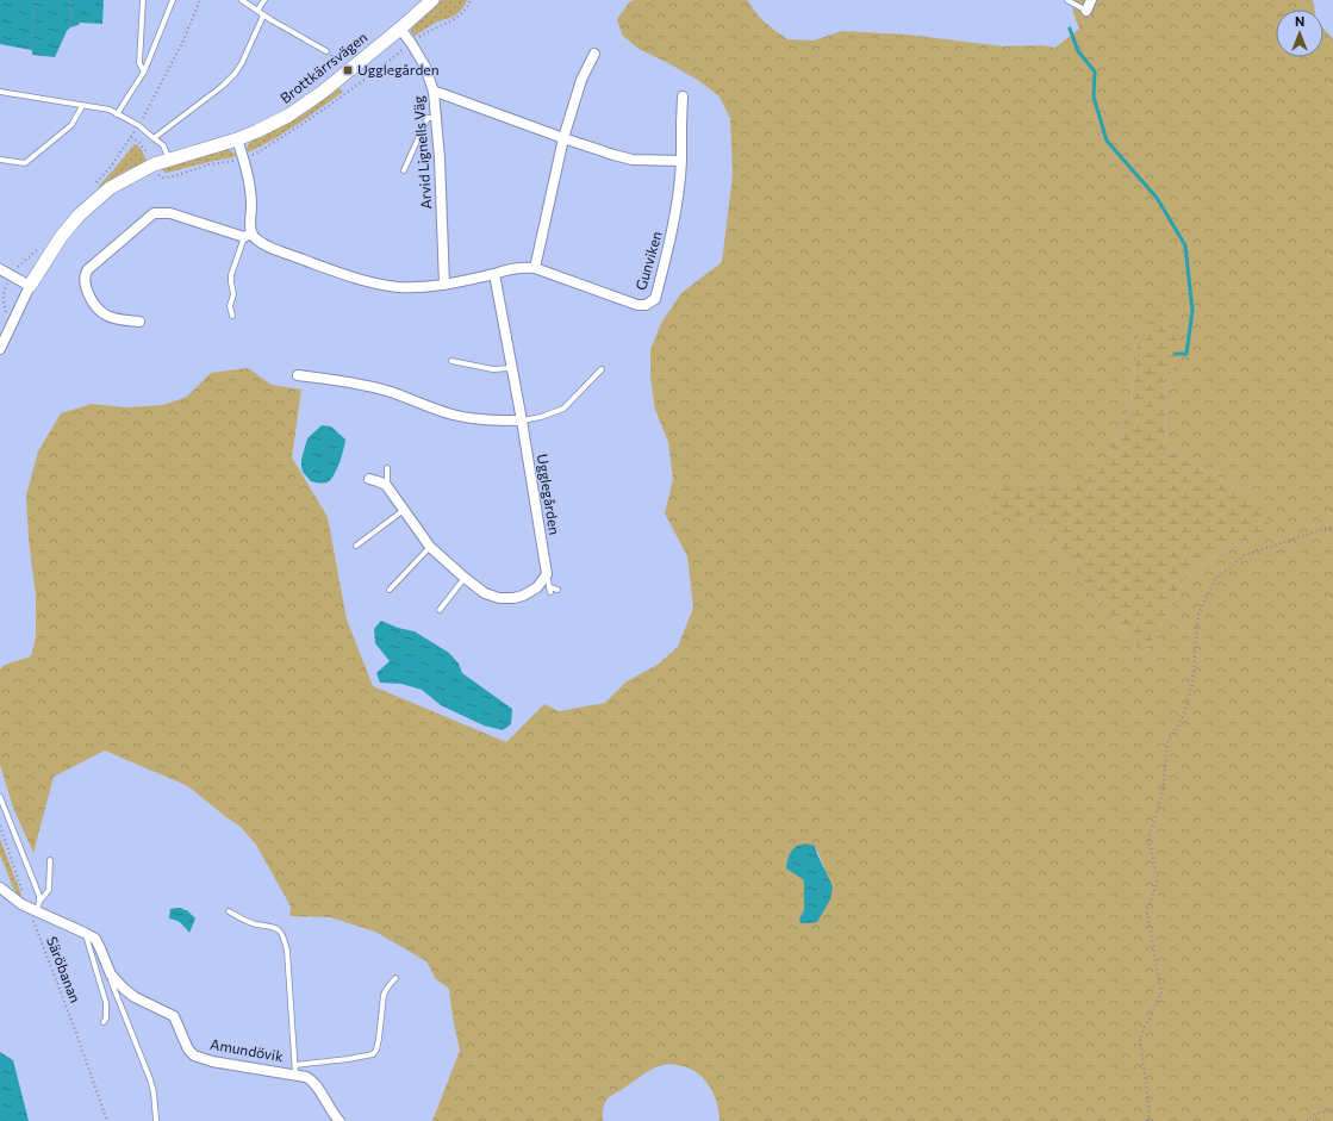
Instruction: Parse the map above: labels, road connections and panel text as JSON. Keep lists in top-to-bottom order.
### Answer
{
  "streets": {
    "street": [
      "Brottkärrsvägen",
      "Arvid Lignells Väg",
      "Gunviken",
      "Ugglegården",
      "Amundövik"
    ],
    "path": ["Säröbanan"]
  },
  "crossings": [
    ["Brottkärrsvägen", "Arvid Lignells Väg"],
    ["Gunviken", "Ugglegården"],
    ["Säröbanan", "Amundövik"]
  ],
  "places": {
    "transit": ["Ugglegården"]
  },
  "north": "top"
}
